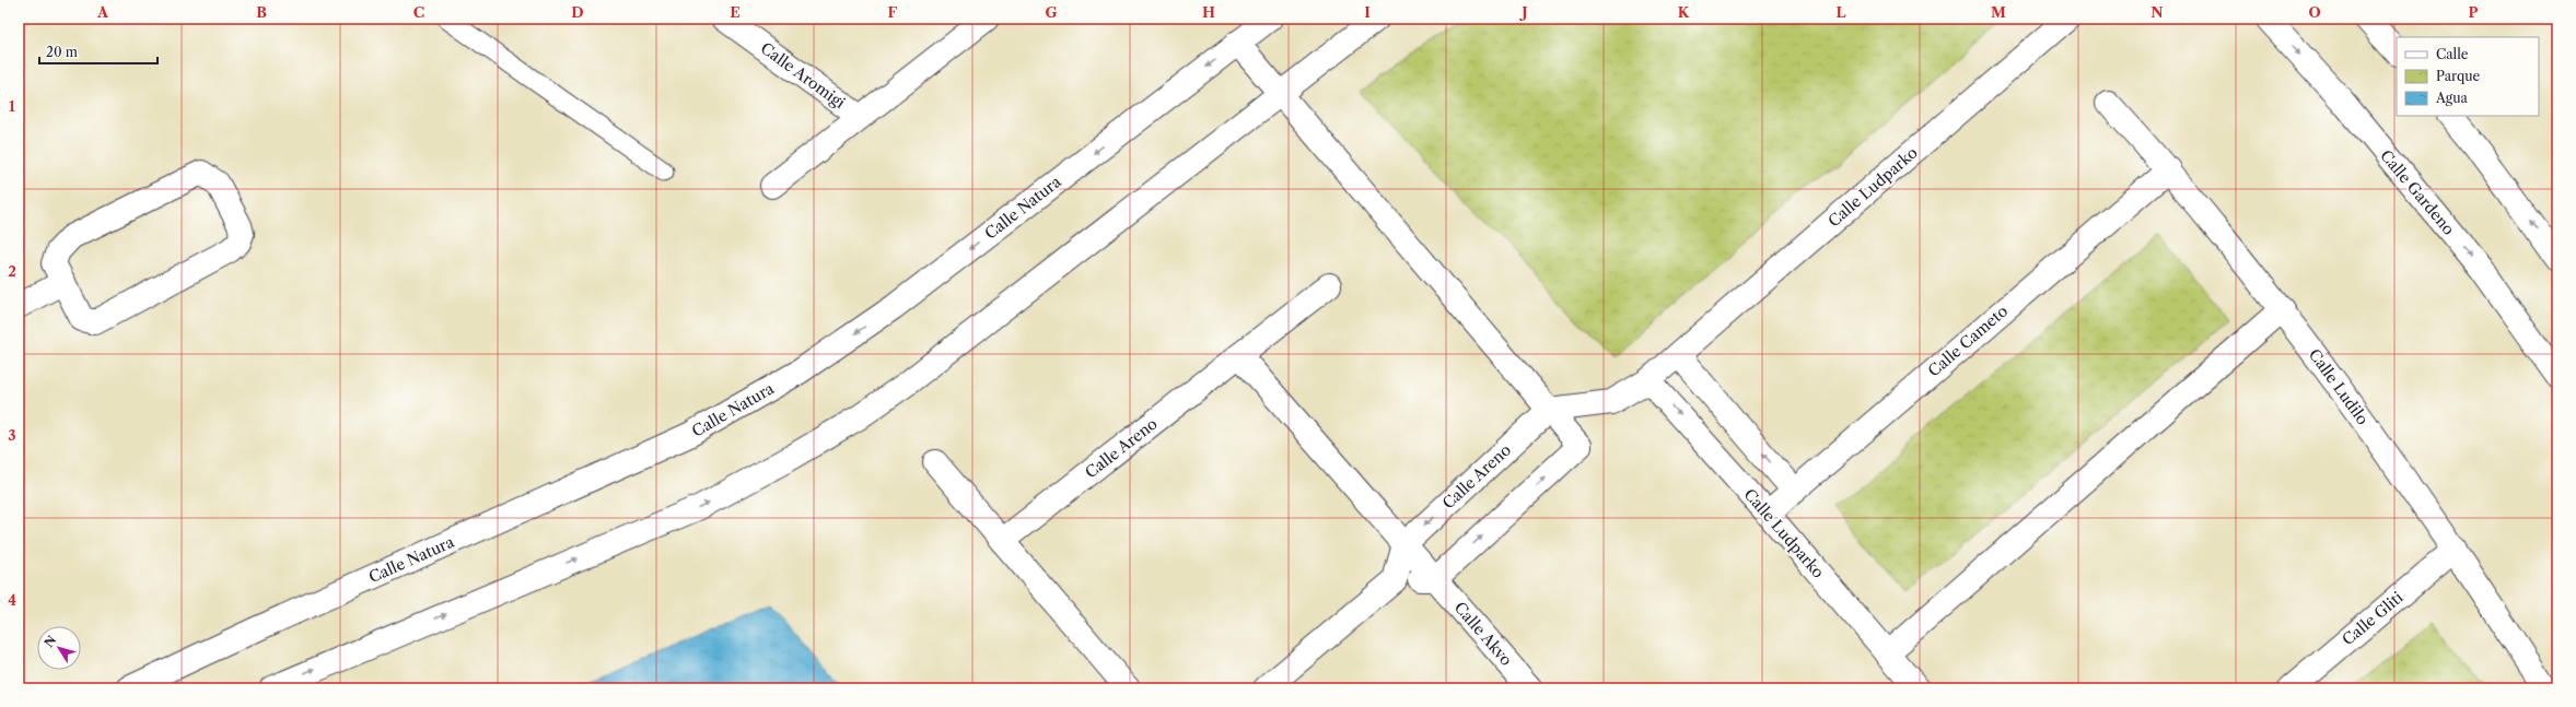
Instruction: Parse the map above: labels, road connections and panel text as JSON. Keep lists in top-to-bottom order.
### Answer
{
  "streets": {
    "street": [
      "Calle Aromigi",
      "Calle Ludparko",
      "Calle Gardeno",
      "Calle Natura",
      "Calle Cameto",
      "Calle Ludilo",
      "Calle Areno",
      "Calle Gliti",
      "Calle Akvo"
    ]
  },
  "crossings": [
    ["Calle Ludparko", "Calle Cameto"],
    ["Calle Ludparko", "Calle Areno"],
    ["Calle Cameto", "Calle Ludilo"],
    ["Calle Ludilo", "Calle Gliti"]
  ],
  "legend": ["Calle", "Parque", "Agua"],
  "scale_bar": "20 m",
  "north": "top left",
  "grid": {
    "columns": [
      "A",
      "B",
      "C",
      "D",
      "E",
      "F",
      "G",
      "H",
      "I",
      "J",
      "K",
      "L",
      "M",
      "N",
      "O",
      "P"
    ],
    "rows": [
      "1",
      "2",
      "3",
      "4"
    ]
  }
}
